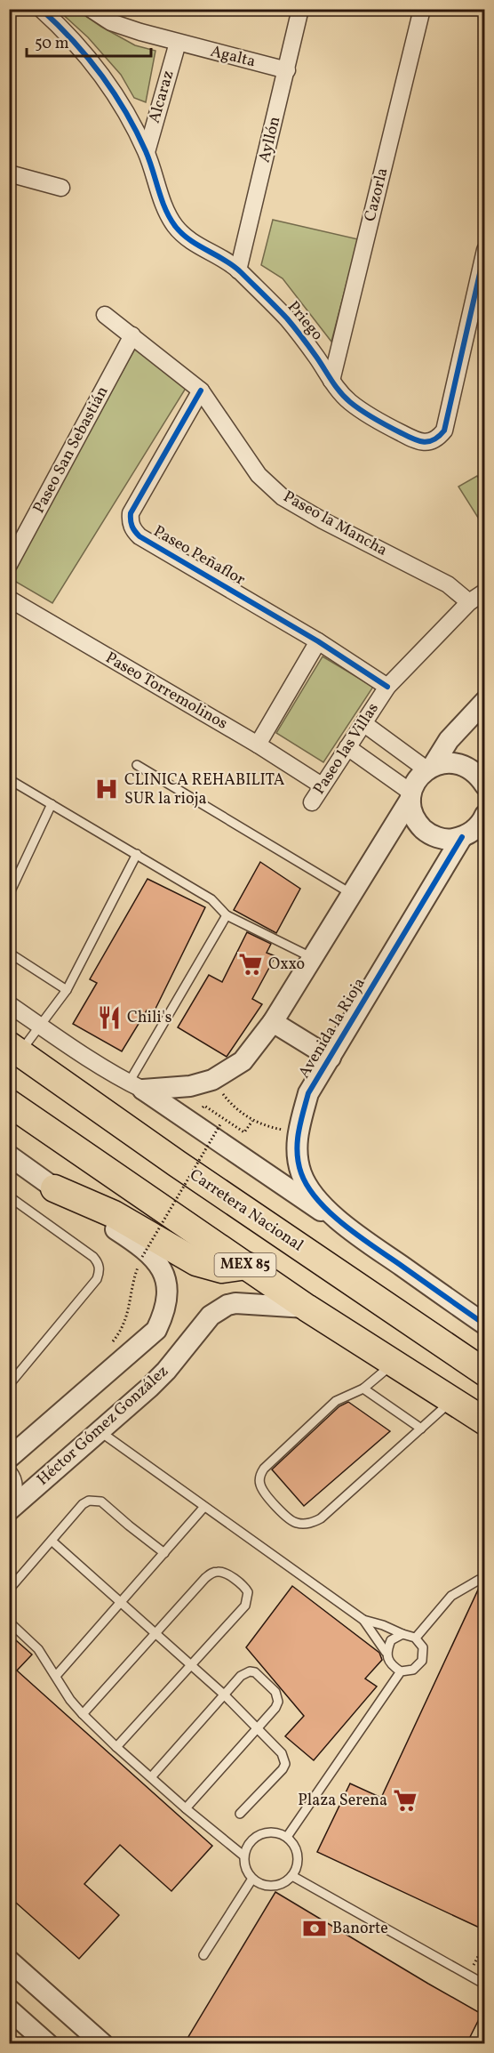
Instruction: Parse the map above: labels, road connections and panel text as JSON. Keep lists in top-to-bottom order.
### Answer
{
  "streets": {
    "highway": ["Carretera Nacional", "MEX 85"],
    "street": [
      "Agalta",
      "Alcaraz",
      "Ayllón",
      "Cazorla",
      "Priego",
      "Paseo San Sebastián",
      "Paseo la Mancha",
      "Paseo Peñaflor",
      "Paseo Torremolinos",
      "Paseo las Villas",
      "Avenida la Rioja",
      "Héctor Gómez González"
    ]
  },
  "crossings": [
    ["Agalta", "Alcaraz"],
    ["Agalta", "Ayllón"],
    ["Alcaraz", "Priego"],
    ["Ayllón", "Priego"],
    ["Cazorla", "Priego"],
    ["Paseo San Sebastián", "Paseo la Mancha"],
    ["Paseo la Mancha", "Paseo Peñaflor"],
    ["Paseo la Mancha", "Paseo las Villas"],
    ["Paseo Peñaflor", "Paseo las Villas"],
    ["Paseo Torremolinos", "Paseo las Villas"],
    ["MEX 85", "Héctor Gómez González"]
  ],
  "places": {
    "hospital": ["CLINICA REHABILITA SUR la rioja"],
    "supermarket": ["Oxxo", "Plaza Serena"],
    "restaurant": ["Chili's"],
    "bank": ["Banorte"]
  },
  "scale_bar": "50 m"
}
